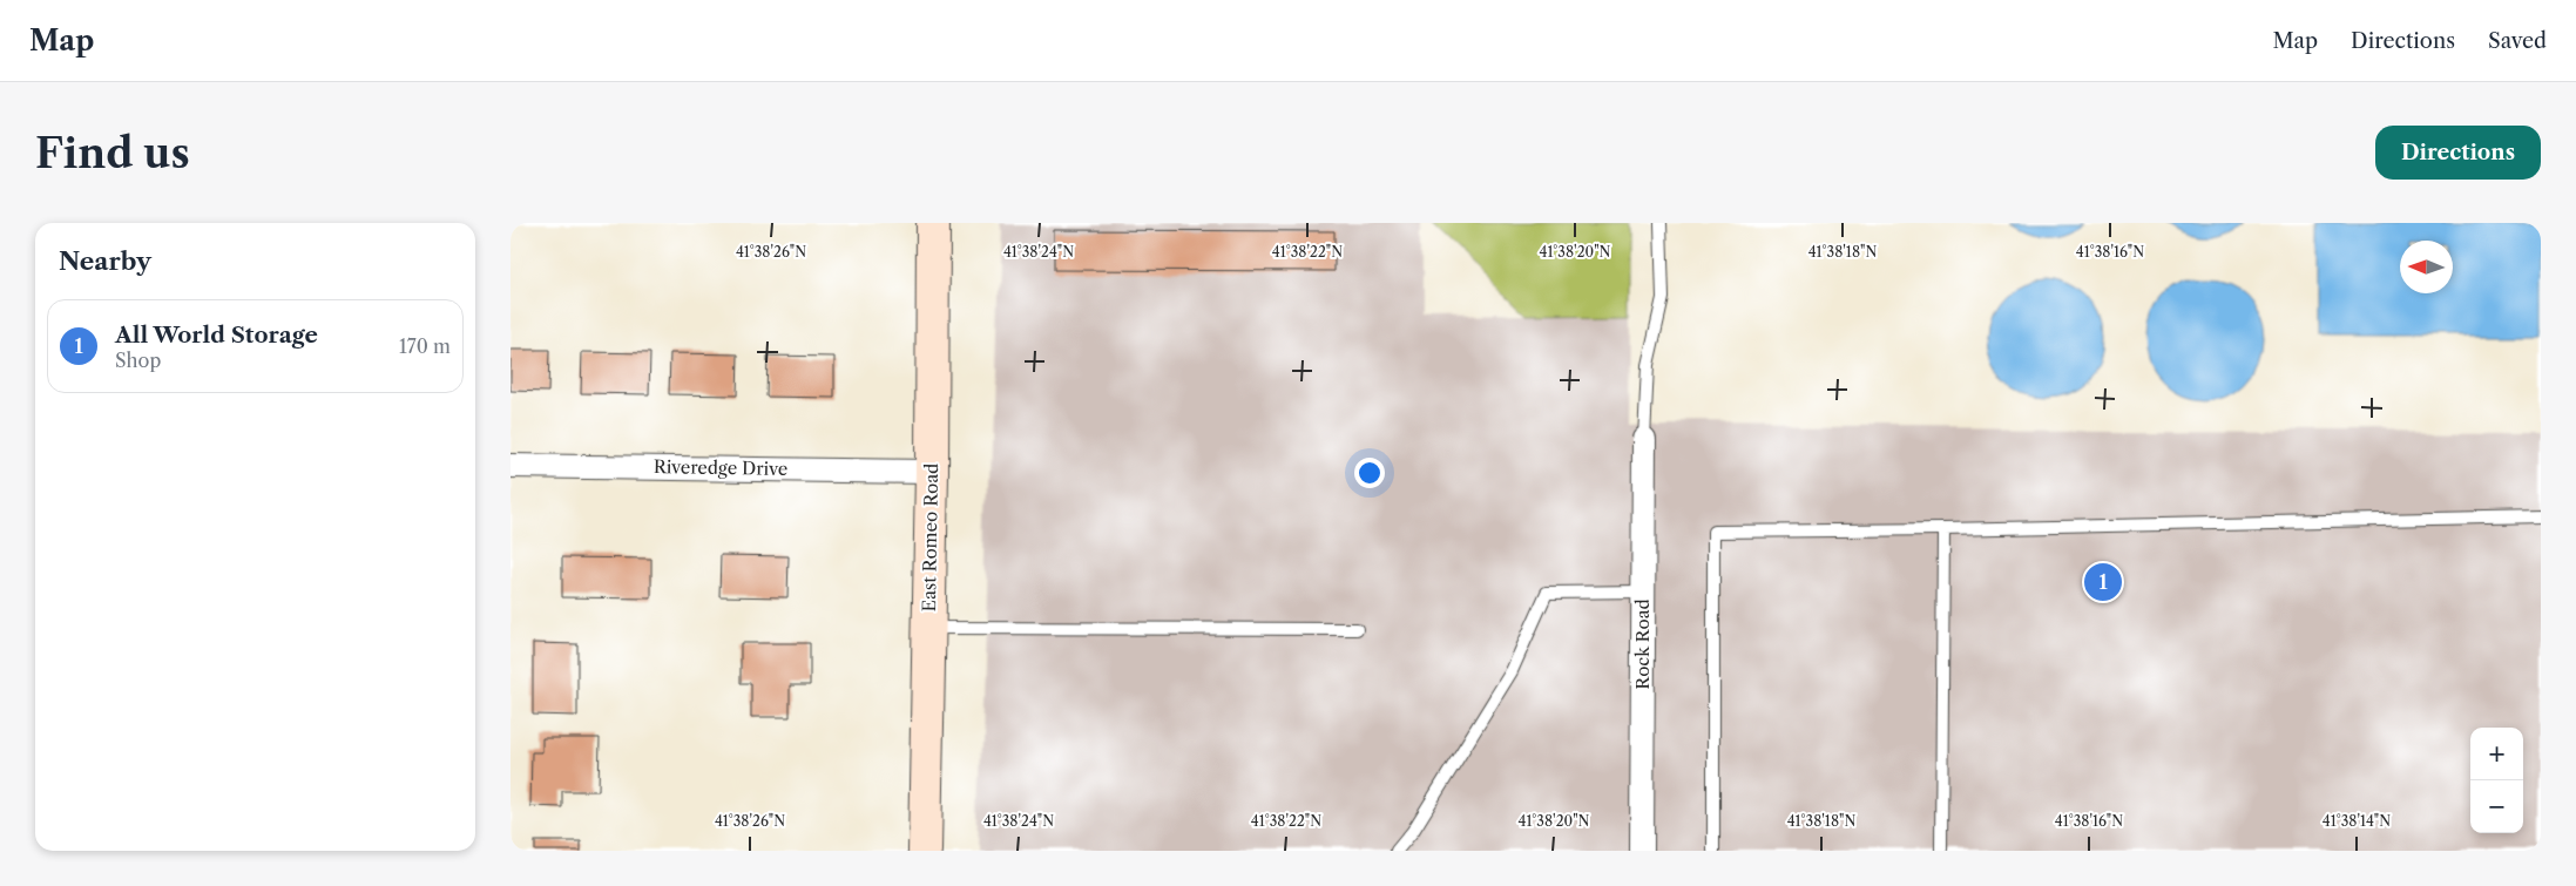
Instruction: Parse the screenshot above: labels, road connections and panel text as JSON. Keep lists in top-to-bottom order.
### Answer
{
  "streets": {
    "main road": ["East Romeo Road"],
    "street": ["Riveredge Drive", "Rock Road"]
  },
  "crossings": [
    ["Riveredge Drive", "East Romeo Road"]
  ],
  "north": "left",
  "page": {
    "header": "Map",
    "nav": ["Map", "Directions", "Saved"],
    "buttons": "Directions",
    "title": "Find us",
    "heading": "Nearby",
    "list": [
      {
        "mark": "1",
        "name": "All World Storage",
        "note": "Shop",
        "value": "170 m"
      }
    ],
    "pins": "1",
    "map_buttons": ["+", "−"]
  },
  "coordinates": [
    "41°38'26\"N",
    "41°38'24\"N",
    "41°38'22\"N",
    "41°38'20\"N",
    "41°38'18\"N",
    "41°38'16\"N",
    "41°38'14\"N"
  ]
}
